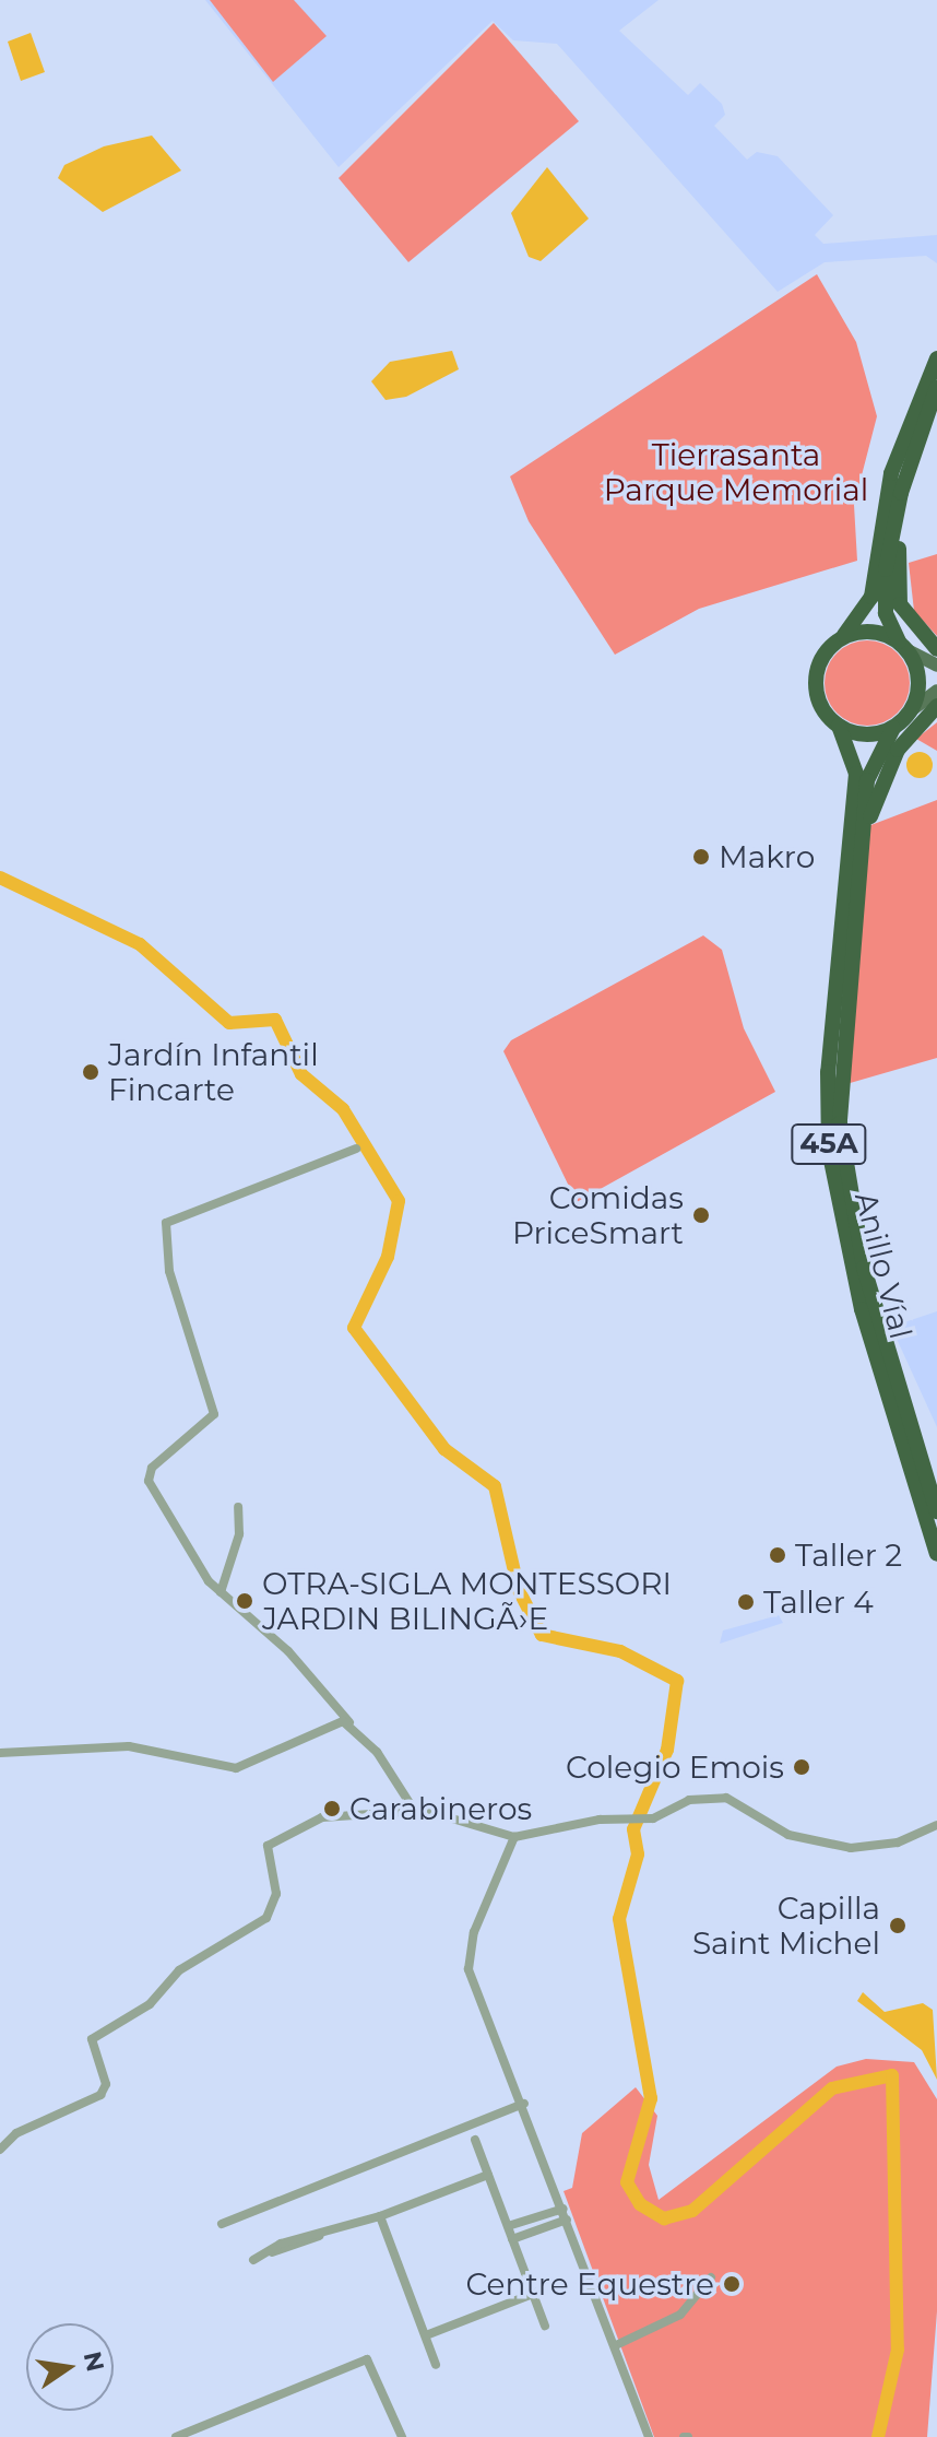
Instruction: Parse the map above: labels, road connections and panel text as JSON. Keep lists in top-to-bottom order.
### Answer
{
  "streets": {
    "highway": ["45A", "Anillo Víal"]
  },
  "parks": ["Tierrasanta Parque Memorial"],
  "places": [
    "Makro",
    "Jardín Infantil Fincarte",
    "Comidas PriceSmart",
    "Taller 2",
    "OTRA-SIGLA MONTESSORI JARDIN BILINGÃ›E",
    "Taller 4",
    "Colegio Emois",
    "Carabineros",
    "Capilla Saint Michel",
    "Centre Equestre"
  ],
  "north": "right"
}
